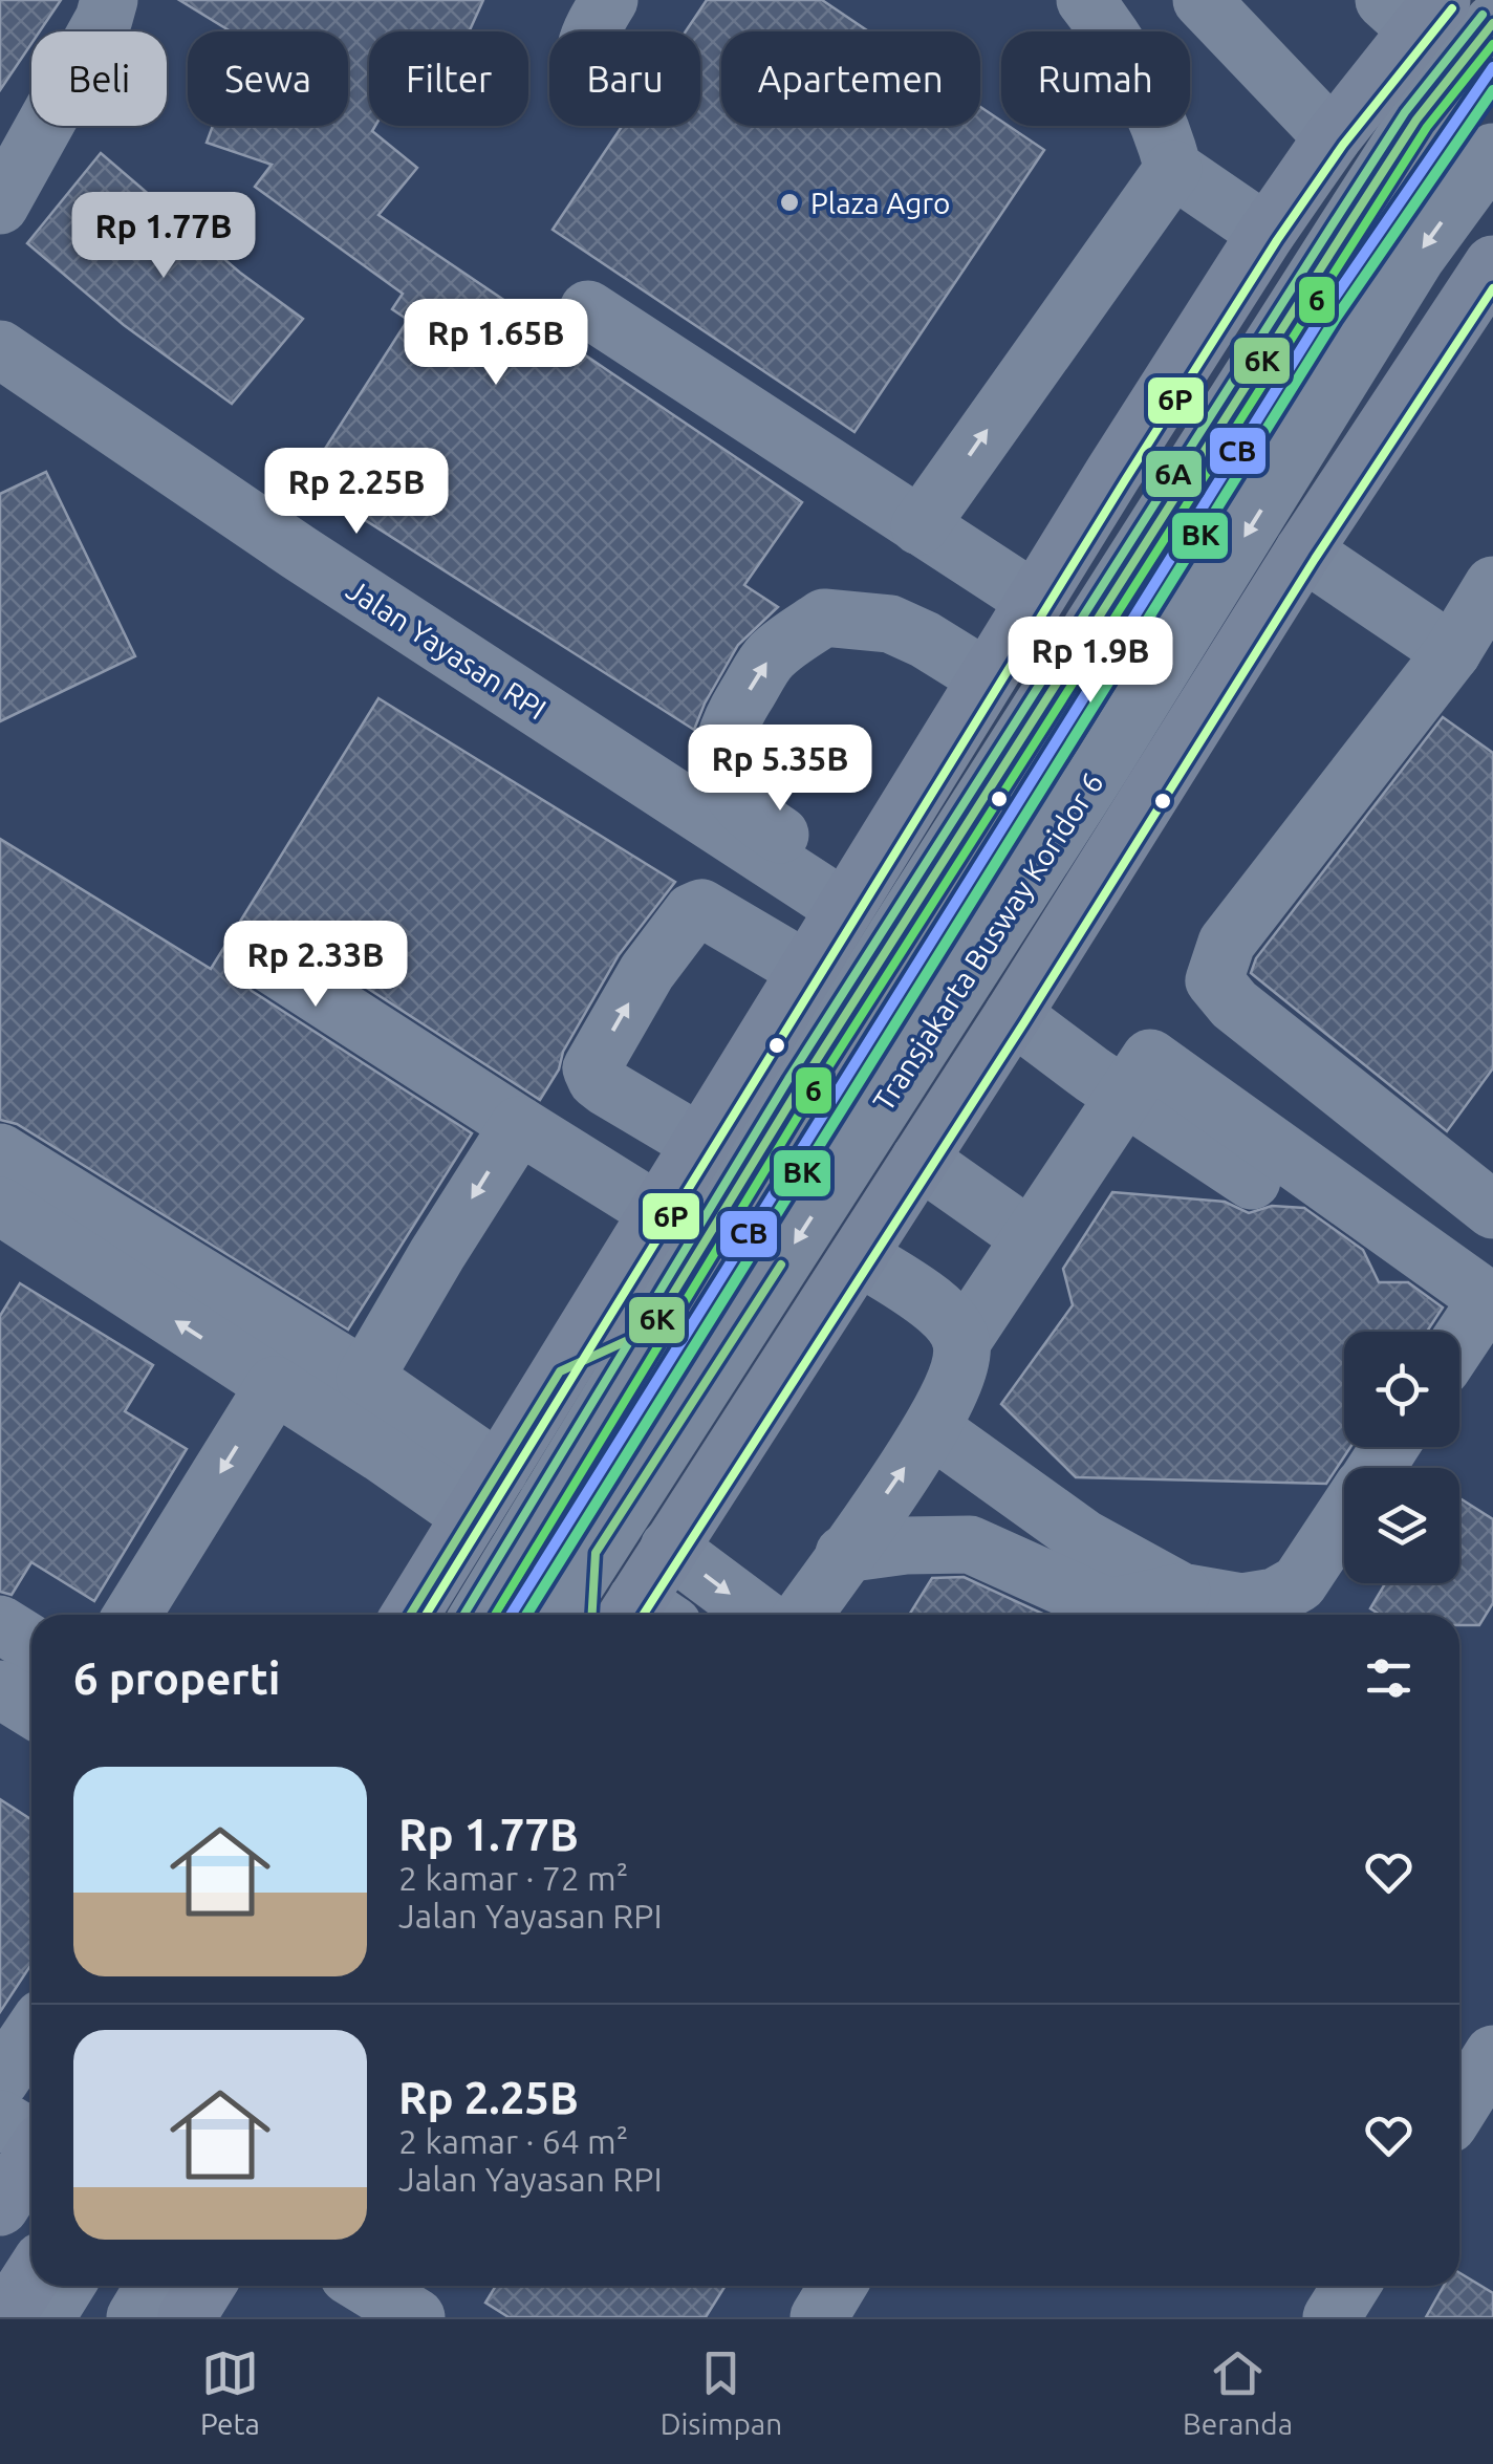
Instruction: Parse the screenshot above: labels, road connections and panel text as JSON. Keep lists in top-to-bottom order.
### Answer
{
  "streets": {
    "street": ["Jalan Yayasan RPI", "Transjakarta Busway Koridor 6"]
  },
  "places": ["Plaza Agro"],
  "lines": [
    "transit line 6P",
    "transit line 6A",
    "transit line 6K",
    "transit line 6",
    "transit line CB",
    "transit line BK"
  ],
  "page": {
    "chip": [
      "Beli",
      "Sewa",
      "Filter",
      "Baru",
      "Apartemen",
      "Rumah"
    ],
    "price": [
      "Rp 1.77B",
      "Rp 1.65B",
      "Rp 2.25B",
      "Rp 1.9B",
      "Rp 5.35B",
      "Rp 2.33B"
    ],
    "heading": "6 properti",
    "list": [
      {
        "name": "Rp 1.77B",
        "note": "2 kamar · 72 m² · Jalan Yayasan RPI"
      },
      {
        "name": "Rp 2.25B",
        "note": "2 kamar · 64 m² · Jalan Yayasan RPI"
      }
    ],
    "tabs": ["Peta", "Disimpan", "Beranda"]
  }
}
